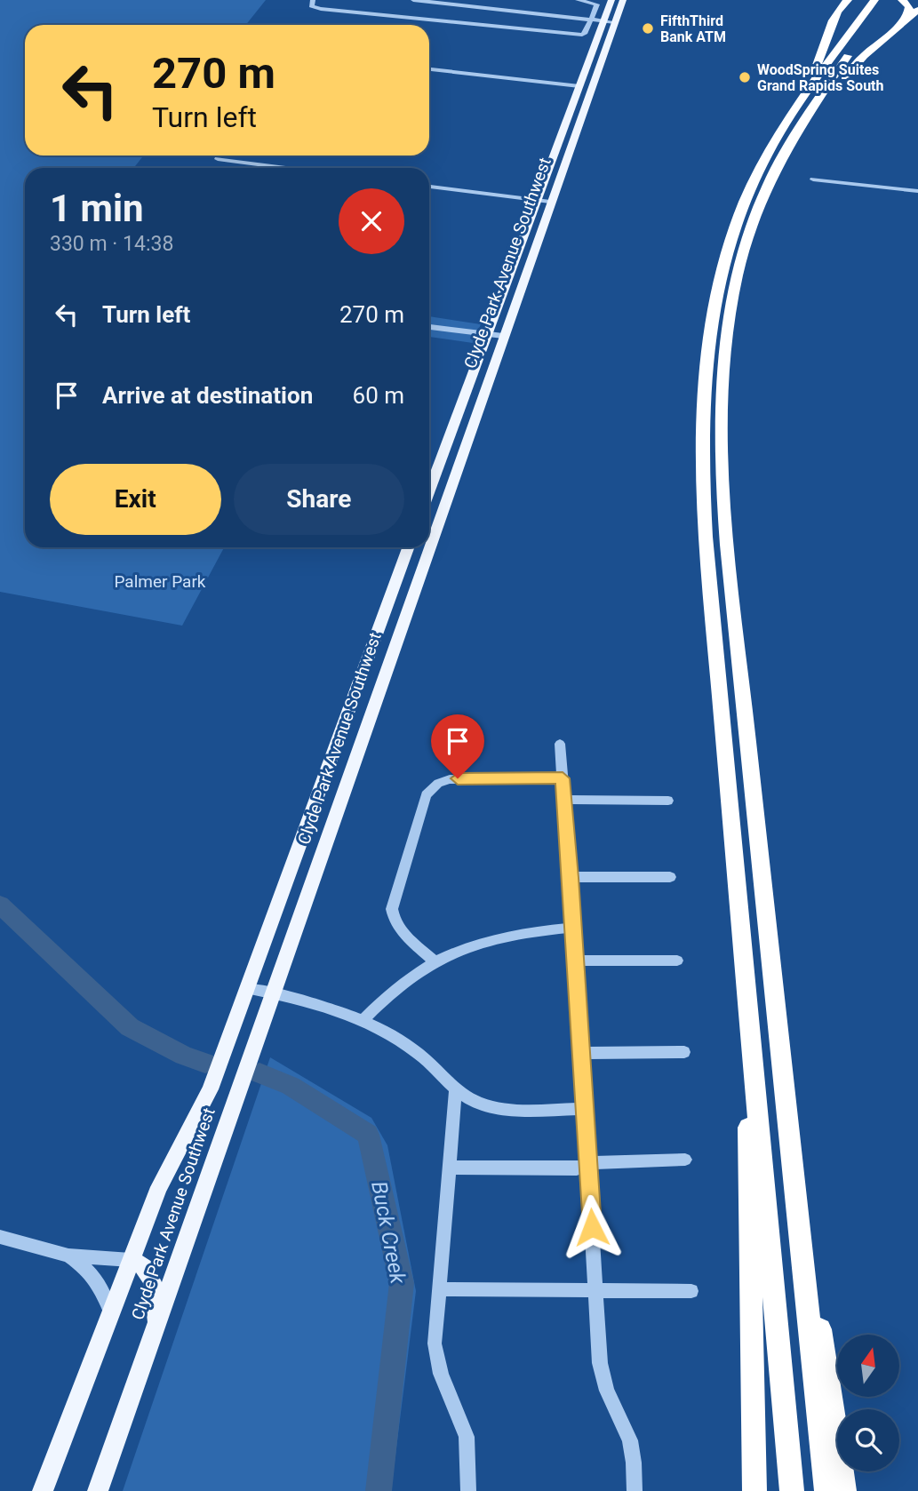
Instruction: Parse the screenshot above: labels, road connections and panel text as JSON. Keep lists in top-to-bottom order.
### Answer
{
  "streets": {
    "main road": ["Clyde Park Avenue Southwest"]
  },
  "water": ["Buck Creek"],
  "parks": ["Palmer Park"],
  "places": ["FifthThird Bank ATM", "WoodSpring Suites Grand Rapids South"],
  "north": "top",
  "page": {
    "turn": ["270 m", "Turn left"],
    "heading": ["1 min", "330 m · 14:38"],
    "list": [
      {
        "name": "Turn left",
        "value": "270 m"
      },
      {
        "name": "Arrive at destination",
        "value": "60 m"
      }
    ],
    "buttons": ["Exit", "Share"]
  }
}
